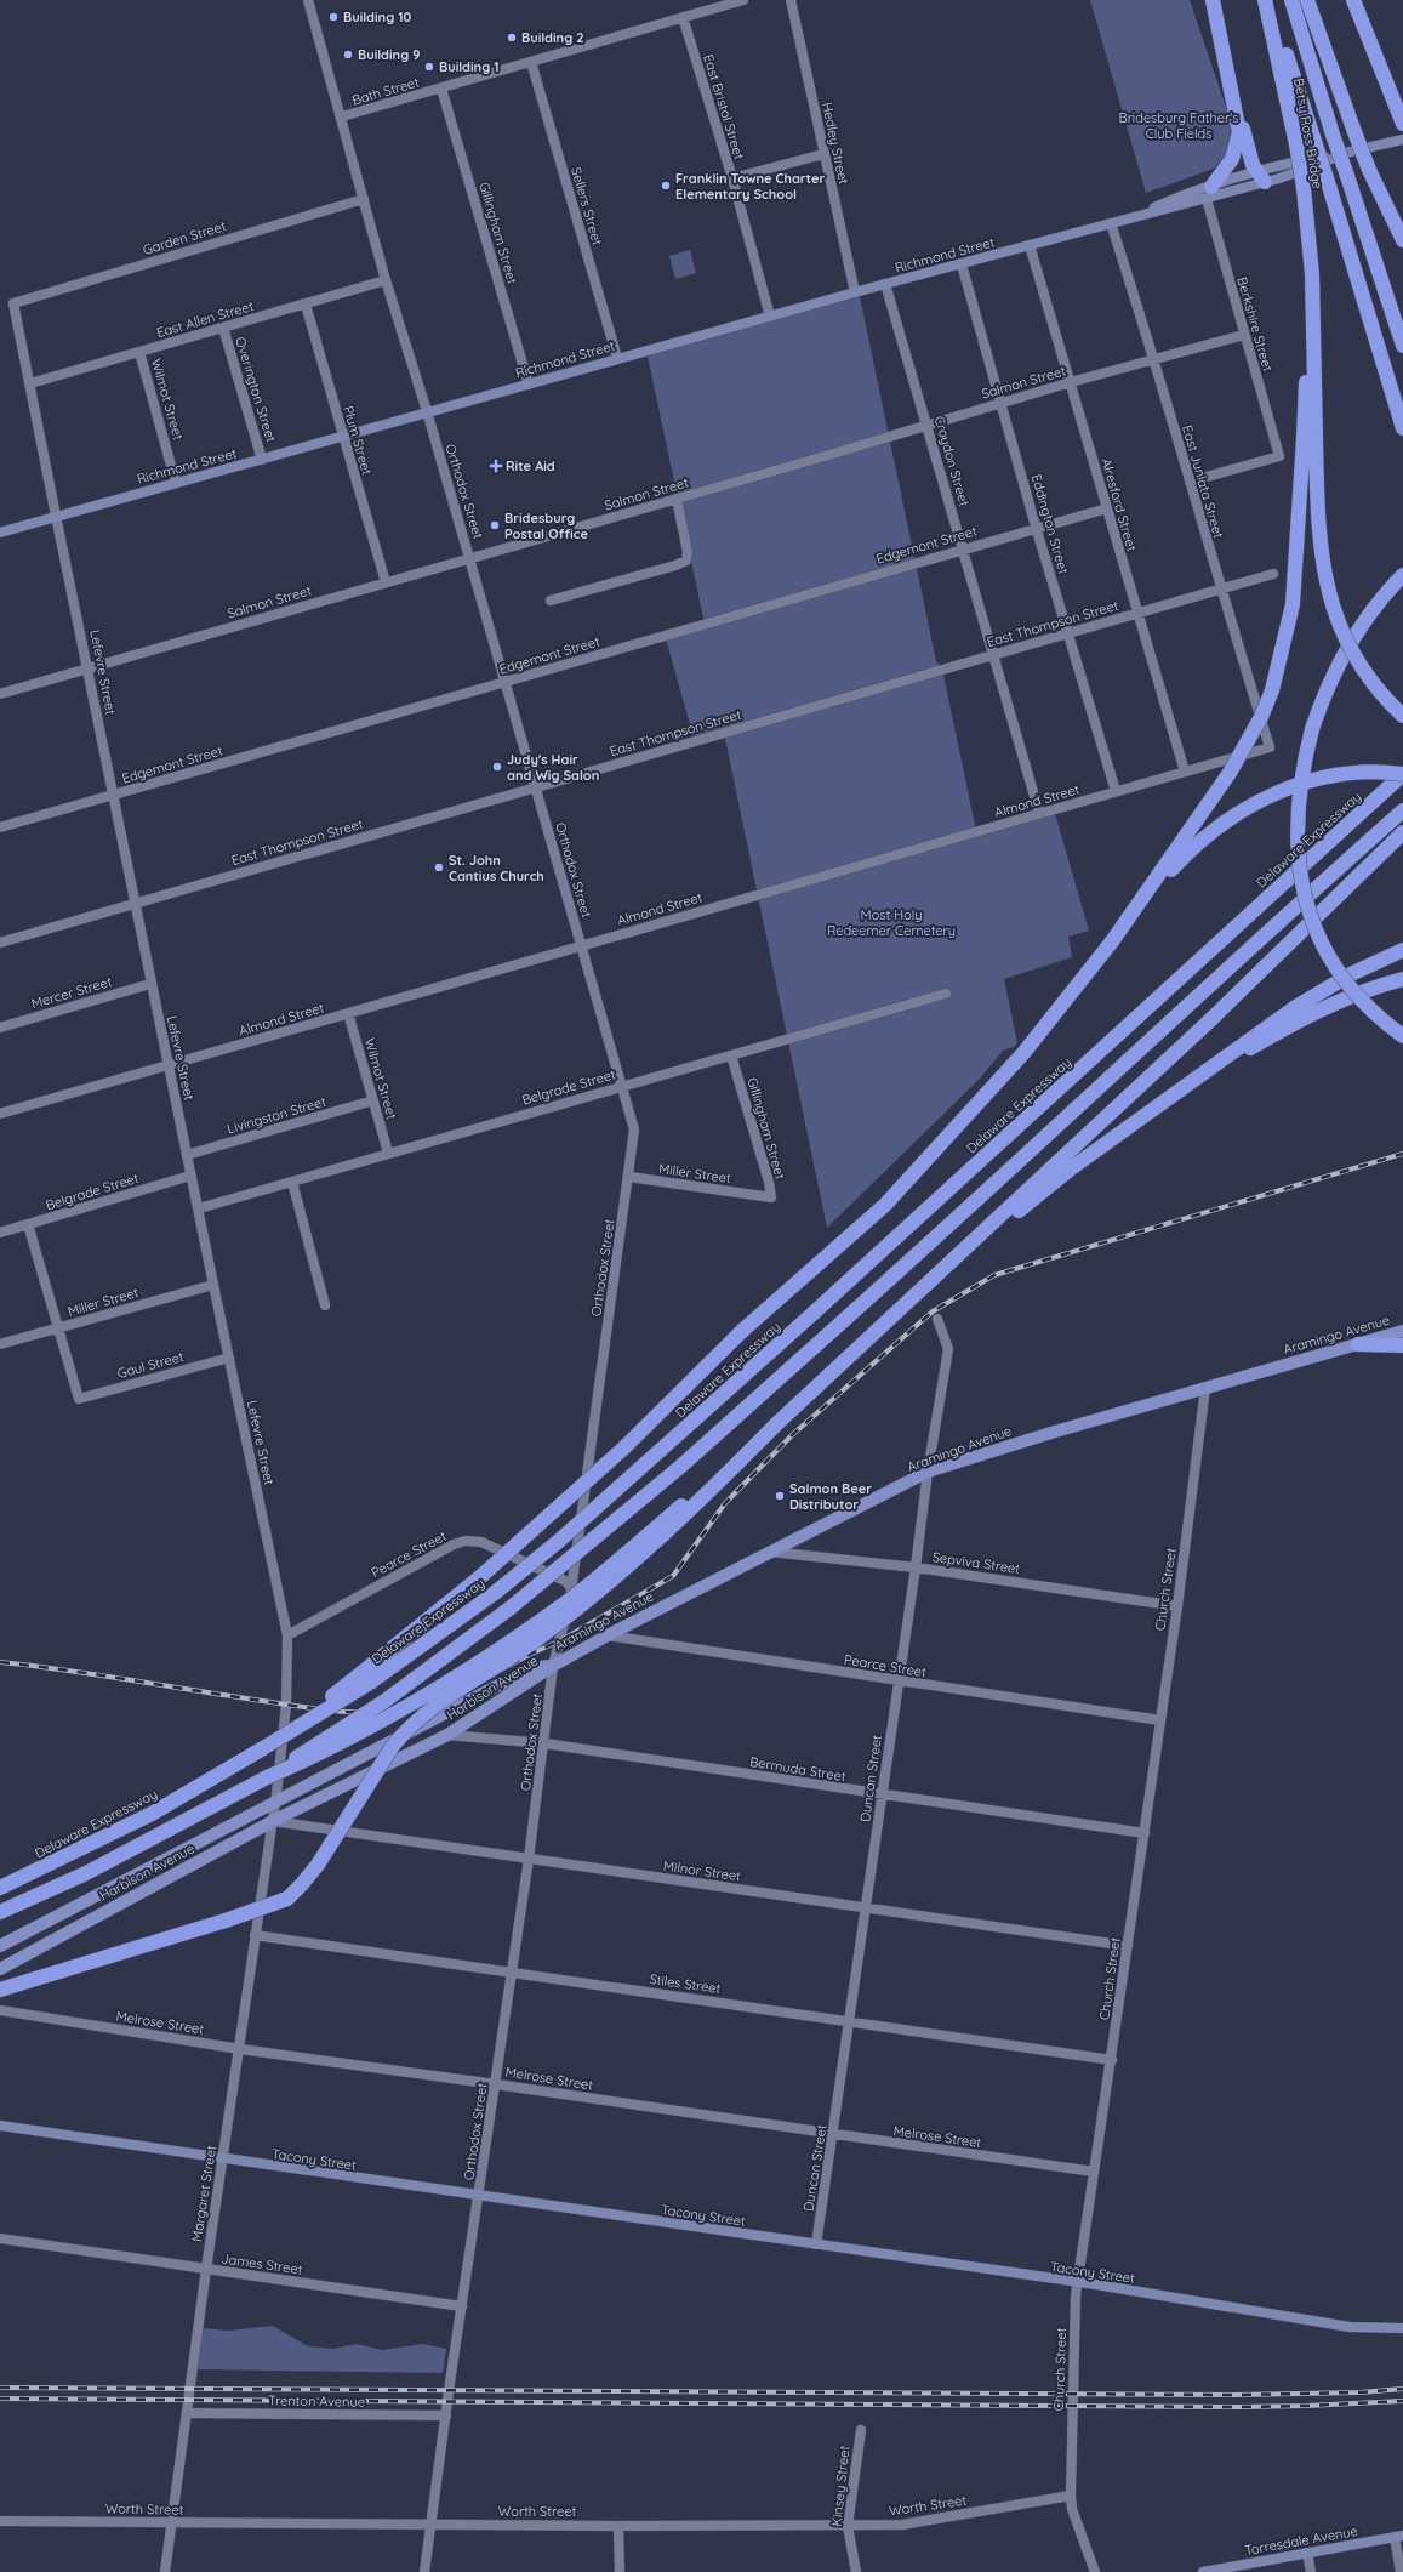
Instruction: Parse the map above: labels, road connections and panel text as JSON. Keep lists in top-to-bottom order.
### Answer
{
  "streets": {
    "highway": ["Betsy Ross Bridge", "Delaware Expressway"],
    "main road": [
      "Richmond Street",
      "Aramingo Avenue",
      "Harbison Avenue",
      "Tacony Street",
      "Torresdale Avenue"
    ],
    "street": [
      "Bath Street",
      "East Bristol Street",
      "Hedley Street",
      "Sellers Street",
      "Gillingham Street",
      "Garden Street",
      "East Allen Street",
      "Berkshire Street",
      "Salmon Street",
      "Overington Street",
      "Wilmot Street",
      "Plum Street",
      "Croydon Street",
      "East Juniata Street",
      "Orthodox Street",
      "Alresford Street",
      "Eddington Street",
      "Edgemont Street",
      "East Thompson Street",
      "Lefevre Street",
      "Almond Street",
      "Mercer Street",
      "Belgrade Street",
      "Livingston Street",
      "Miller Street",
      "Gaul Street",
      "Pearce Street",
      "Sepviva Street",
      "Church Street",
      "Bermuda Street",
      "Duncan Street",
      "Milnor Street",
      "Stiles Street",
      "Melrose Street",
      "Margaret Street",
      "James Street",
      "Trenton Avenue",
      "Kinsey Street",
      "Worth Street"
    ]
  },
  "crossings": [
    ["Bath Street", "East Bristol Street"],
    ["Bath Street", "Sellers Street"],
    ["Bath Street", "Gillingham Street"],
    ["Bath Street", "Orthodox Street"],
    ["East Bristol Street", "Richmond Street"],
    ["Hedley Street", "Richmond Street"],
    ["Sellers Street", "Richmond Street"],
    ["Gillingham Street", "Richmond Street"],
    ["Gillingham Street", "Belgrade Street"],
    ["Gillingham Street", "Miller Street"],
    ["Garden Street", "Orthodox Street"],
    ["Garden Street", "Lefevre Street"],
    ["Richmond Street", "Berkshire Street"],
    ["Richmond Street", "Overington Street"],
    ["Richmond Street", "Wilmot Street"],
    ["Richmond Street", "Plum Street"],
    ["Richmond Street", "Croydon Street"],
    ["Richmond Street", "East Juniata Street"],
    ["Richmond Street", "Orthodox Street"],
    ["Richmond Street", "Alresford Street"],
    ["Richmond Street", "Eddington Street"],
    ["Richmond Street", "Lefevre Street"],
    ["East Allen Street", "Overington Street"],
    ["East Allen Street", "Wilmot Street"],
    ["East Allen Street", "Plum Street"],
    ["East Allen Street", "Orthodox Street"],
    ["East Allen Street", "Lefevre Street"],
    ["Berkshire Street", "Salmon Street"],
    ["Berkshire Street", "East Juniata Street"],
    ["Salmon Street", "Plum Street"],
    ["Salmon Street", "Croydon Street"],
    ["Salmon Street", "East Juniata Street"],
    ["Salmon Street", "Orthodox Street"],
    ["Salmon Street", "Alresford Street"],
    ["Salmon Street", "Eddington Street"],
    ["Salmon Street", "Lefevre Street"],
    ["Wilmot Street", "Almond Street"],
    ["Wilmot Street", "Belgrade Street"],
    ["Wilmot Street", "Livingston Street"],
    ["Croydon Street", "Edgemont Street"],
    ["Croydon Street", "East Thompson Street"],
    ["Croydon Street", "Almond Street"],
    ["East Juniata Street", "East Thompson Street"],
    ["East Juniata Street", "Almond Street"],
    ["Orthodox Street", "Edgemont Street"],
    ["Orthodox Street", "East Thompson Street"],
    ["Orthodox Street", "Almond Street"],
    ["Orthodox Street", "Belgrade Street"],
    ["Orthodox Street", "Miller Street"],
    ["Orthodox Street", "Aramingo Avenue"],
    ["Orthodox Street", "Pearce Street"],
    ["Orthodox Street", "Harbison Avenue"],
    ["Orthodox Street", "Bermuda Street"],
    ["Orthodox Street", "Milnor Street"],
    ["Orthodox Street", "Stiles Street"],
    ["Orthodox Street", "Melrose Street"],
    ["Orthodox Street", "Tacony Street"],
    ["Orthodox Street", "James Street"],
    ["Orthodox Street", "Trenton Avenue"],
    ["Orthodox Street", "Worth Street"],
    ["Alresford Street", "Edgemont Street"],
    ["Alresford Street", "East Thompson Street"],
    ["Alresford Street", "Almond Street"],
    ["Eddington Street", "Edgemont Street"],
    ["Eddington Street", "East Thompson Street"],
    ["Eddington Street", "Almond Street"],
    ["Edgemont Street", "Lefevre Street"],
    ["East Thompson Street", "Lefevre Street"],
    ["Lefevre Street", "Almond Street"],
    ["Lefevre Street", "Mercer Street"],
    ["Lefevre Street", "Belgrade Street"],
    ["Lefevre Street", "Livingston Street"],
    ["Lefevre Street", "Miller Street"],
    ["Lefevre Street", "Gaul Street"],
    ["Lefevre Street", "Pearce Street"],
    ["Lefevre Street", "Harbison Avenue"],
    ["Lefevre Street", "Milnor Street"],
    ["Lefevre Street", "Margaret Street"],
    ["Miller Street", "Gaul Street"],
    ["Aramingo Avenue", "Pearce Street"],
    ["Aramingo Avenue", "Sepviva Street"],
    ["Aramingo Avenue", "Church Street"],
    ["Aramingo Avenue", "Harbison Avenue"],
    ["Aramingo Avenue", "Duncan Street"],
    ["Pearce Street", "Church Street"],
    ["Pearce Street", "Duncan Street"],
    ["Sepviva Street", "Church Street"],
    ["Sepviva Street", "Duncan Street"],
    ["Church Street", "Bermuda Street"],
    ["Church Street", "Milnor Street"],
    ["Church Street", "Stiles Street"],
    ["Church Street", "Melrose Street"],
    ["Church Street", "Tacony Street"],
    ["Church Street", "Worth Street"],
    ["Harbison Avenue", "Bermuda Street"],
    ["Harbison Avenue", "Milnor Street"],
    ["Harbison Avenue", "Margaret Street"],
    ["Bermuda Street", "Duncan Street"],
    ["Duncan Street", "Milnor Street"],
    ["Duncan Street", "Stiles Street"],
    ["Duncan Street", "Melrose Street"],
    ["Duncan Street", "Tacony Street"],
    ["Milnor Street", "Margaret Street"],
    ["Stiles Street", "Margaret Street"],
    ["Melrose Street", "Margaret Street"],
    ["Tacony Street", "Margaret Street"],
    ["Margaret Street", "James Street"],
    ["Margaret Street", "Trenton Avenue"],
    ["Margaret Street", "Worth Street"],
    ["Kinsey Street", "Worth Street"]
  ],
  "parks": ["Bridesburg Father's Club Fields", "Most Holy Redeemer Cemetery"],
  "places": {
    "other": [
      "Building 10",
      "Building 2",
      "Building 9",
      "Building 1",
      "Franklin Towne Charter Elementary School",
      "Bridesburg Postal Office",
      "Judy's Hair and Wig Salon",
      "St. John Cantius Church",
      "Salmon Beer Distributor"
    ],
    "health": ["Rite Aid"]
  }
}
